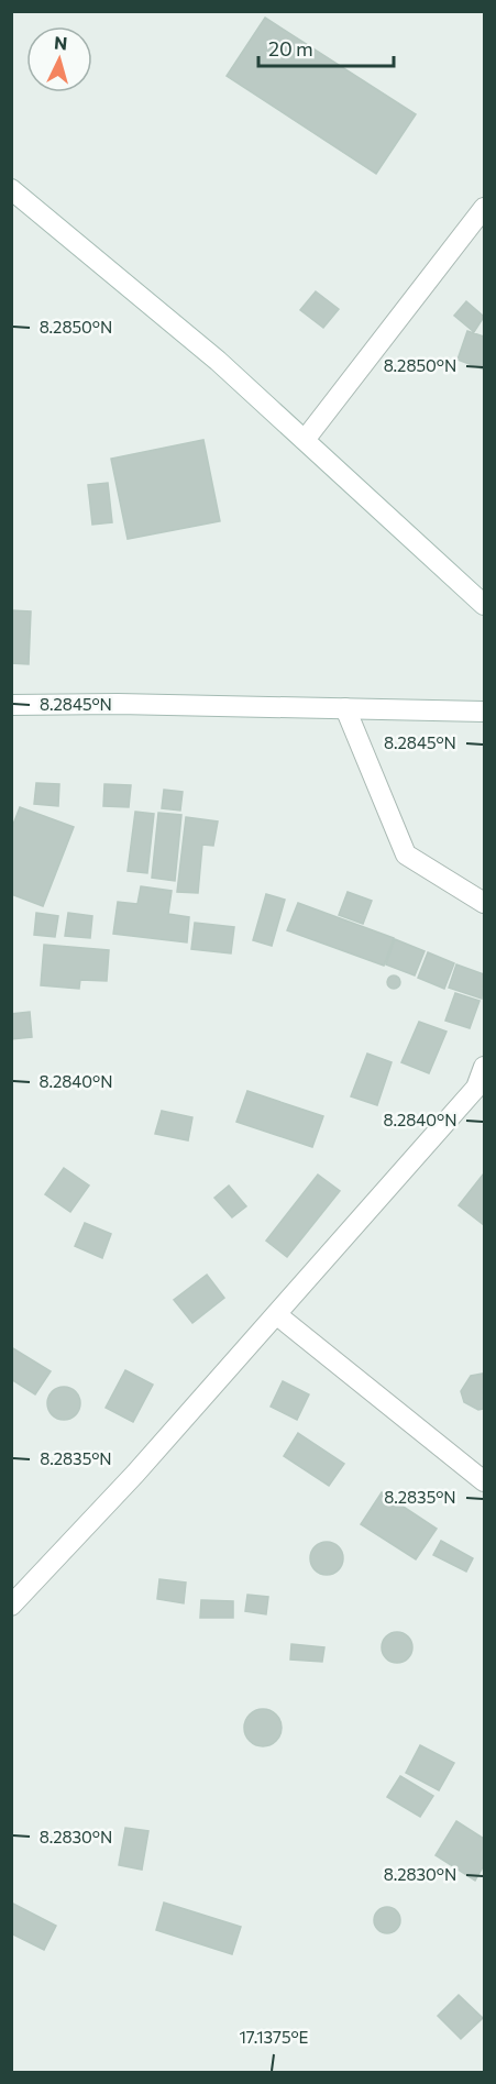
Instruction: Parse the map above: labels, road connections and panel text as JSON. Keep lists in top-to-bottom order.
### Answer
{
  "scale_bar": "20 m",
  "north": "top",
  "coordinates": [
    "8.2850°N",
    "8.2845°N",
    "8.2840°N",
    "8.2835°N",
    "8.2830°N",
    "17.1375°E"
  ]
}
